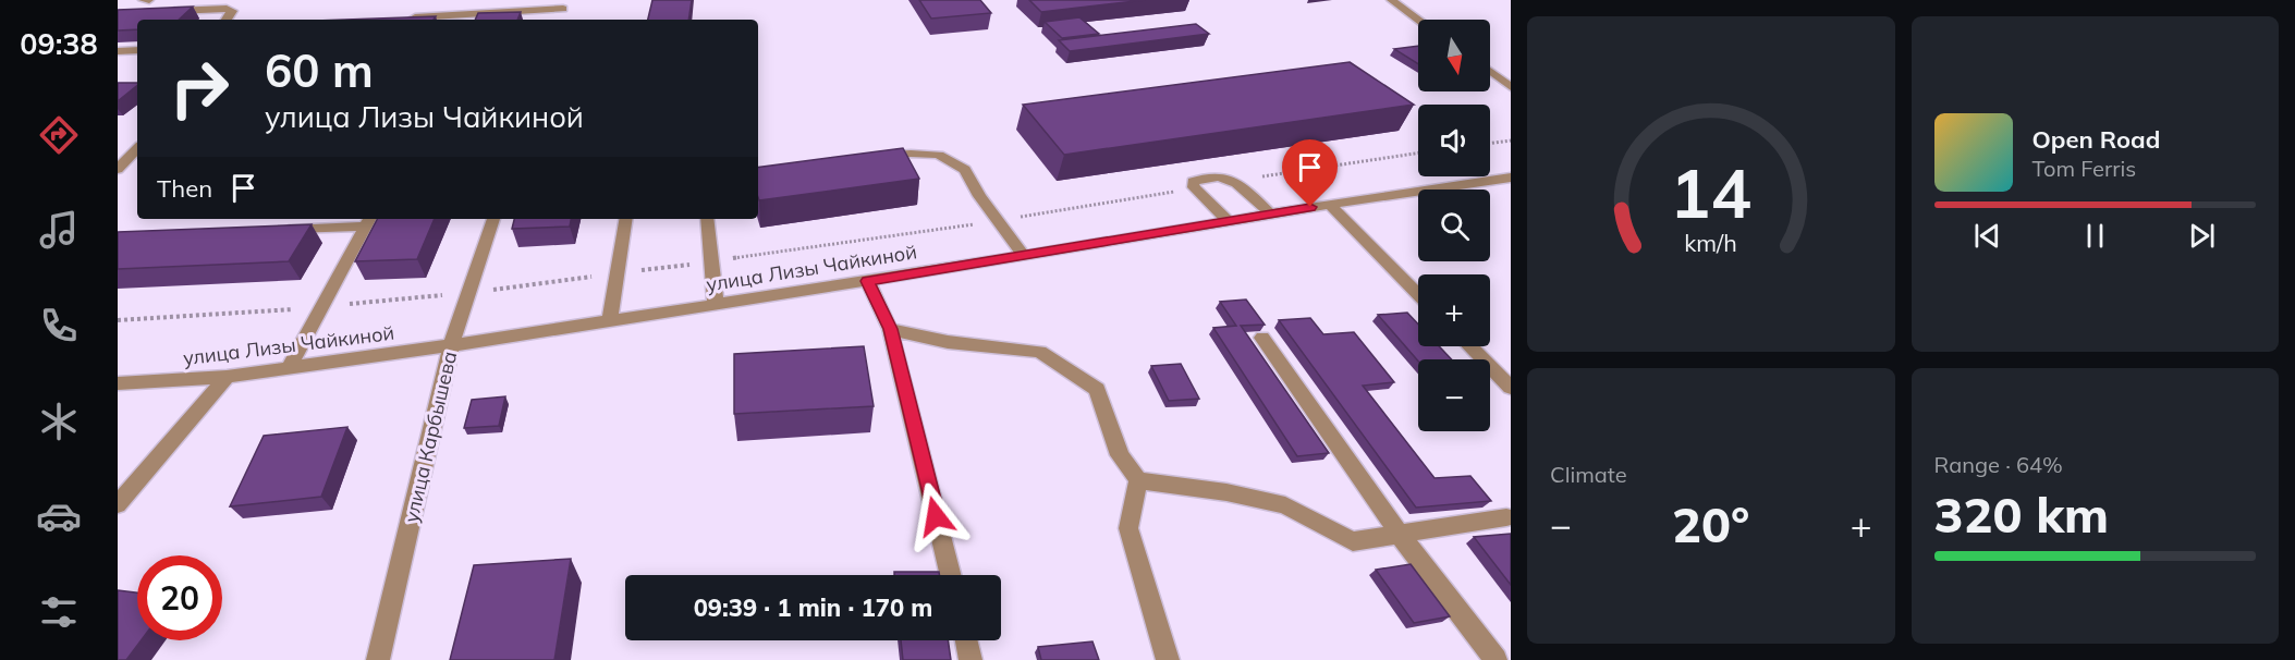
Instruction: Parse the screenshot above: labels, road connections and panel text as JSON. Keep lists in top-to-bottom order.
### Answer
{
  "streets": {
    "street": ["улица Лизы Чайкиной", "улица Карбышева"]
  },
  "crossings": [
    ["улица Лизы Чайкиной", "улица Карбышева"]
  ],
  "north": "bottom",
  "page": {
    "tabs": "09:38",
    "map_buttons": ["+", "−"],
    "turn": ["60 m", "улица Лизы Чайкиной"],
    "song": ["Open Road", "Tom Ferris"],
    "then": "Then",
    "tile": [
      "Climate",
      ["Range · 64%", "320 km"]
    ],
    "heat": ["−", "20°", "+"],
    "limit": "20",
    "trip": "09:39 · 1 min · 170 m",
    "gauge": ["14", "km/h"]
  }
}
